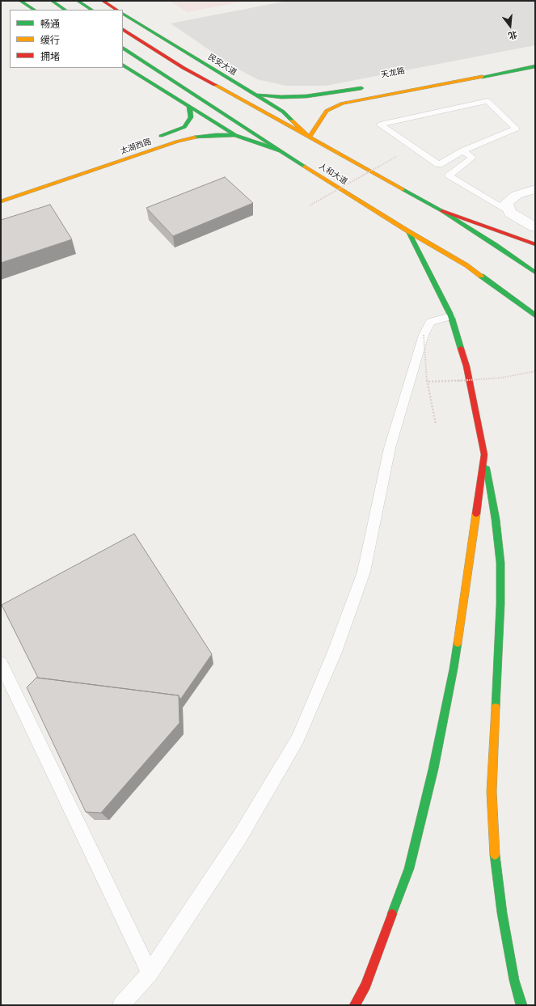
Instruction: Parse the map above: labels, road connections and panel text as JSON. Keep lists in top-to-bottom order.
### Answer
{
  "streets": {
    "main road": [
      "民安大道",
      "天龙路",
      "太湖西路",
      "人和大道"
    ]
  },
  "crossings": [
    ["民安大道", "天龙路"],
    ["民安大道", "人和大道"],
    ["太湖西路", "人和大道"]
  ],
  "legend": ["畅通", "缓行", "拥堵"],
  "north": "bottom"
}
